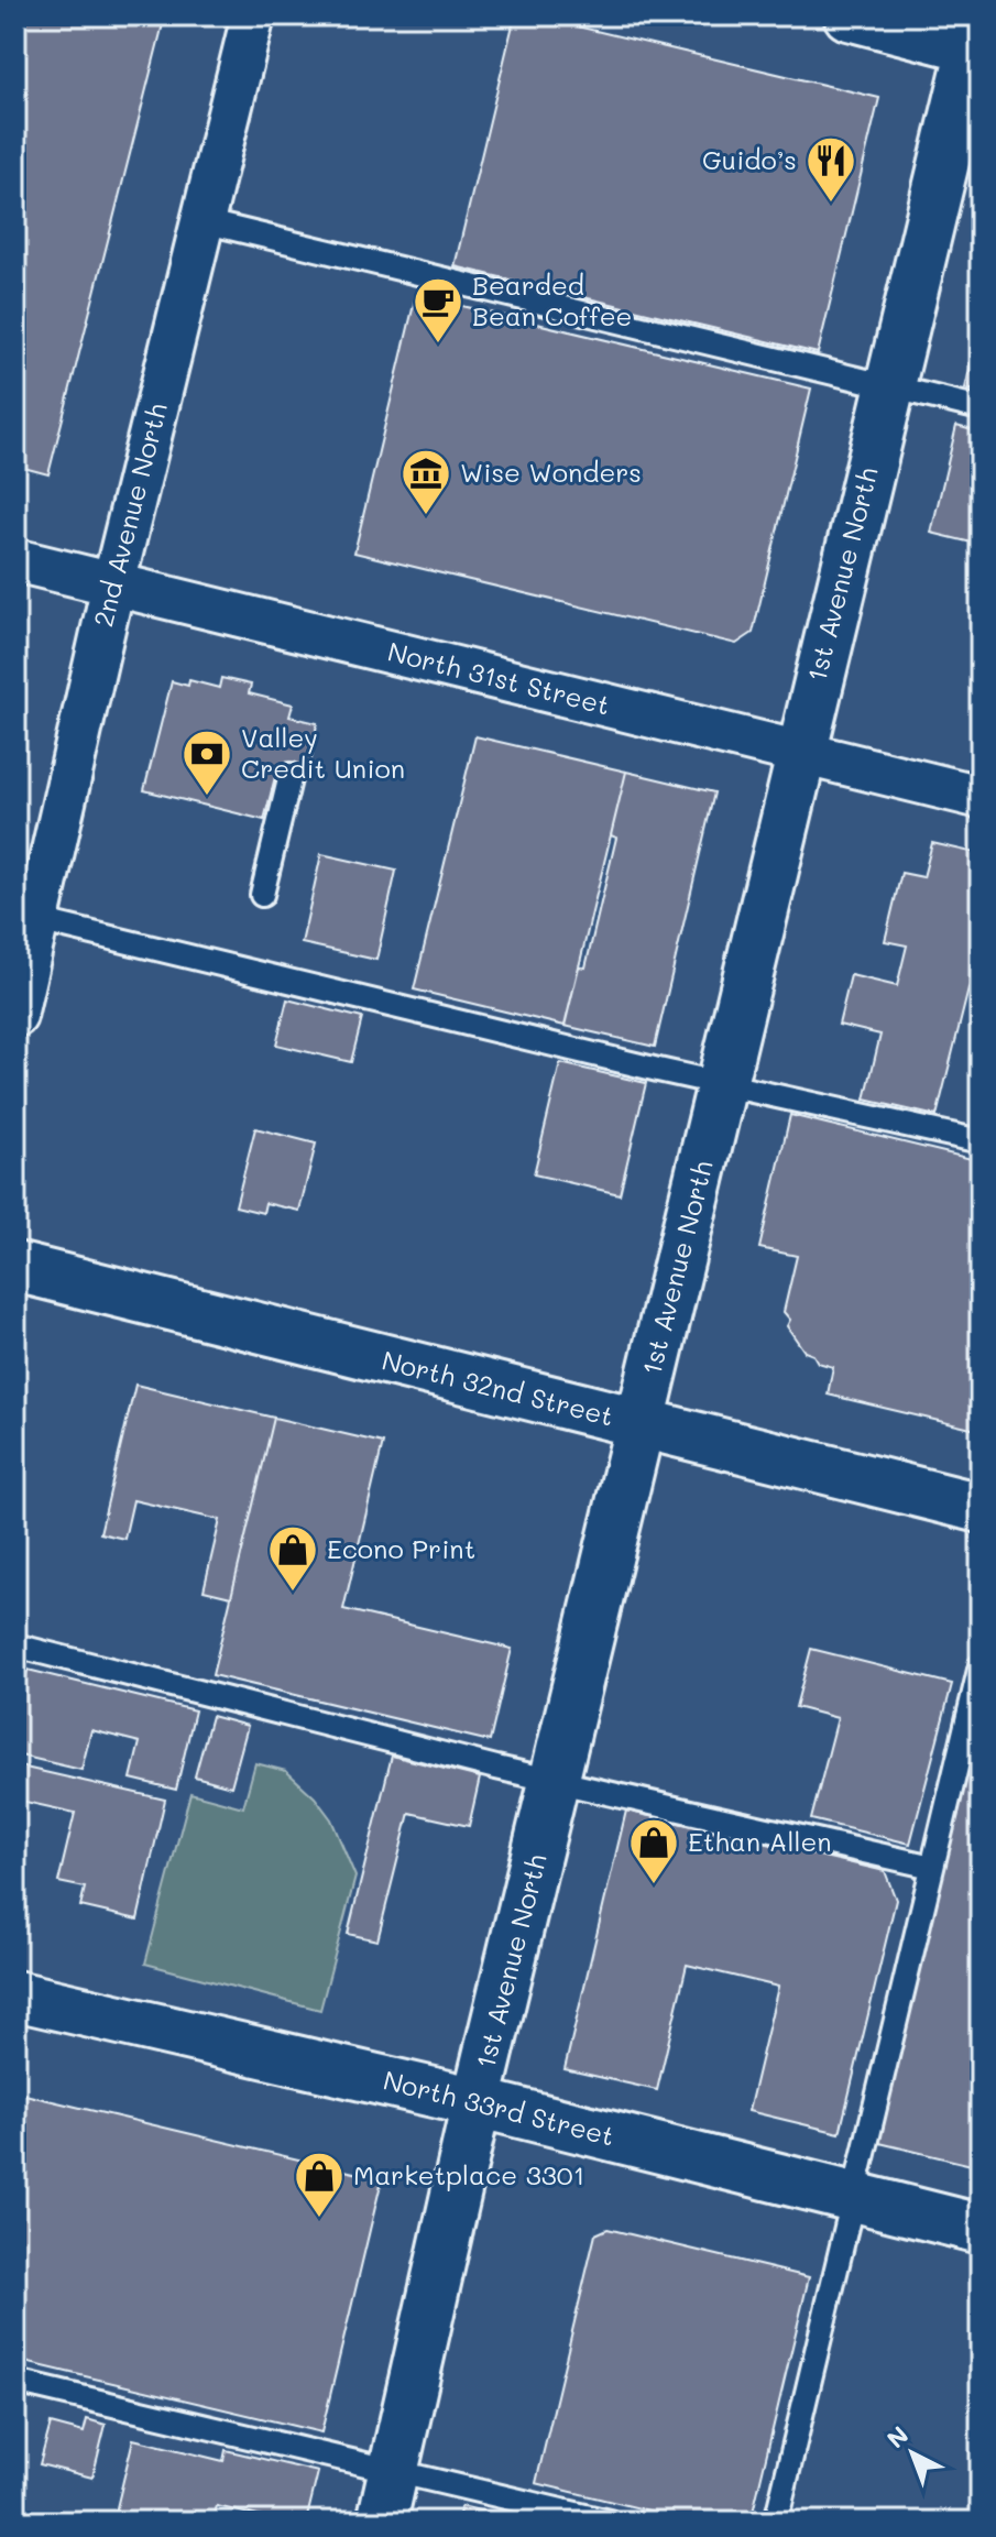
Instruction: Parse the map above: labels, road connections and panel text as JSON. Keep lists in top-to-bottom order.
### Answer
{
  "streets": {
    "main road": ["1st Avenue North", "North 32nd Street", "North 33rd Street"],
    "street": ["2nd Avenue North", "North 31st Street"]
  },
  "crossings": [
    ["2nd Avenue North", "North 31st Street"],
    ["1st Avenue North", "North 31st Street"],
    ["1st Avenue North", "North 32nd Street"],
    ["1st Avenue North", "North 33rd Street"]
  ],
  "places": {
    "restaurant": ["Guido’s"],
    "cafe": ["Bearded Bean Coffee"],
    "museum": ["Wise Wonders"],
    "bank": ["Valley Credit Union"],
    "shop": ["Econo Print", "Ethan Allen", "Marketplace 3301"]
  },
  "north": "top left"
}
